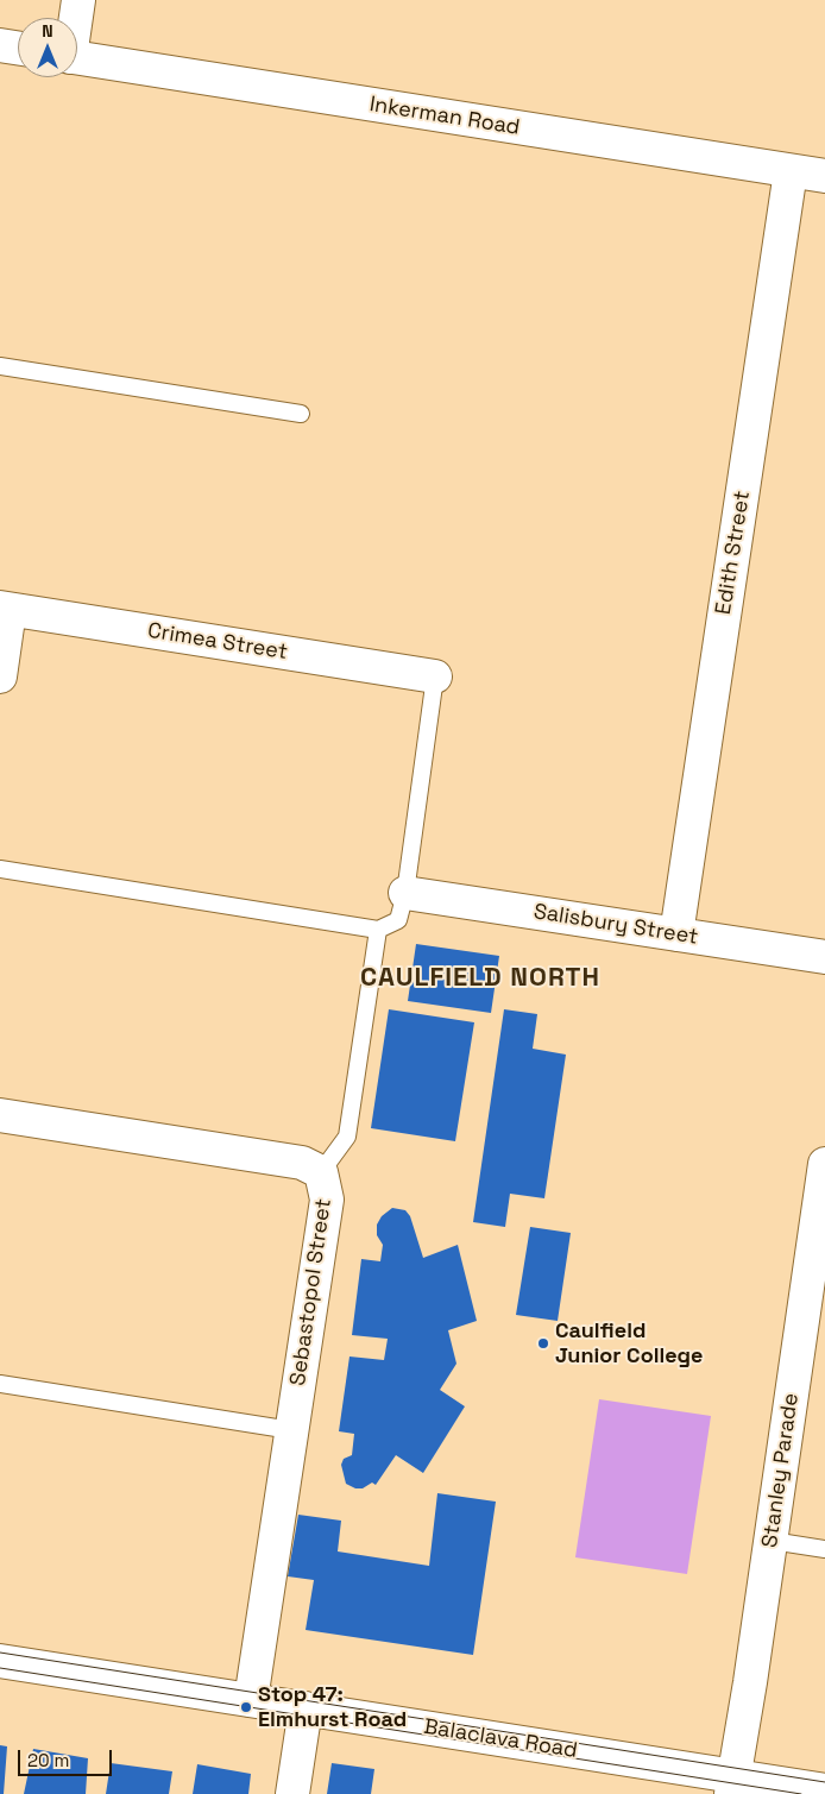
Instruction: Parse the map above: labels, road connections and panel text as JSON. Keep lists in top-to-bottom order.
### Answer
{
  "streets": {
    "street": [
      "Inkerman Road",
      "Edith Street",
      "Crimea Street",
      "Salisbury Street",
      "Sebastopol Street",
      "Stanley Parade",
      "Balaclava Road"
    ]
  },
  "crossings": [
    ["Inkerman Road", "Edith Street"],
    ["Edith Street", "Salisbury Street"],
    ["Sebastopol Street", "Balaclava Road"],
    ["Stanley Parade", "Balaclava Road"]
  ],
  "districts": ["CAULFIELD NORTH"],
  "places": ["Caulfield Junior College", "Stop 47: Elmhurst Road"],
  "scale_bar": "20 m",
  "north": "top"
}
